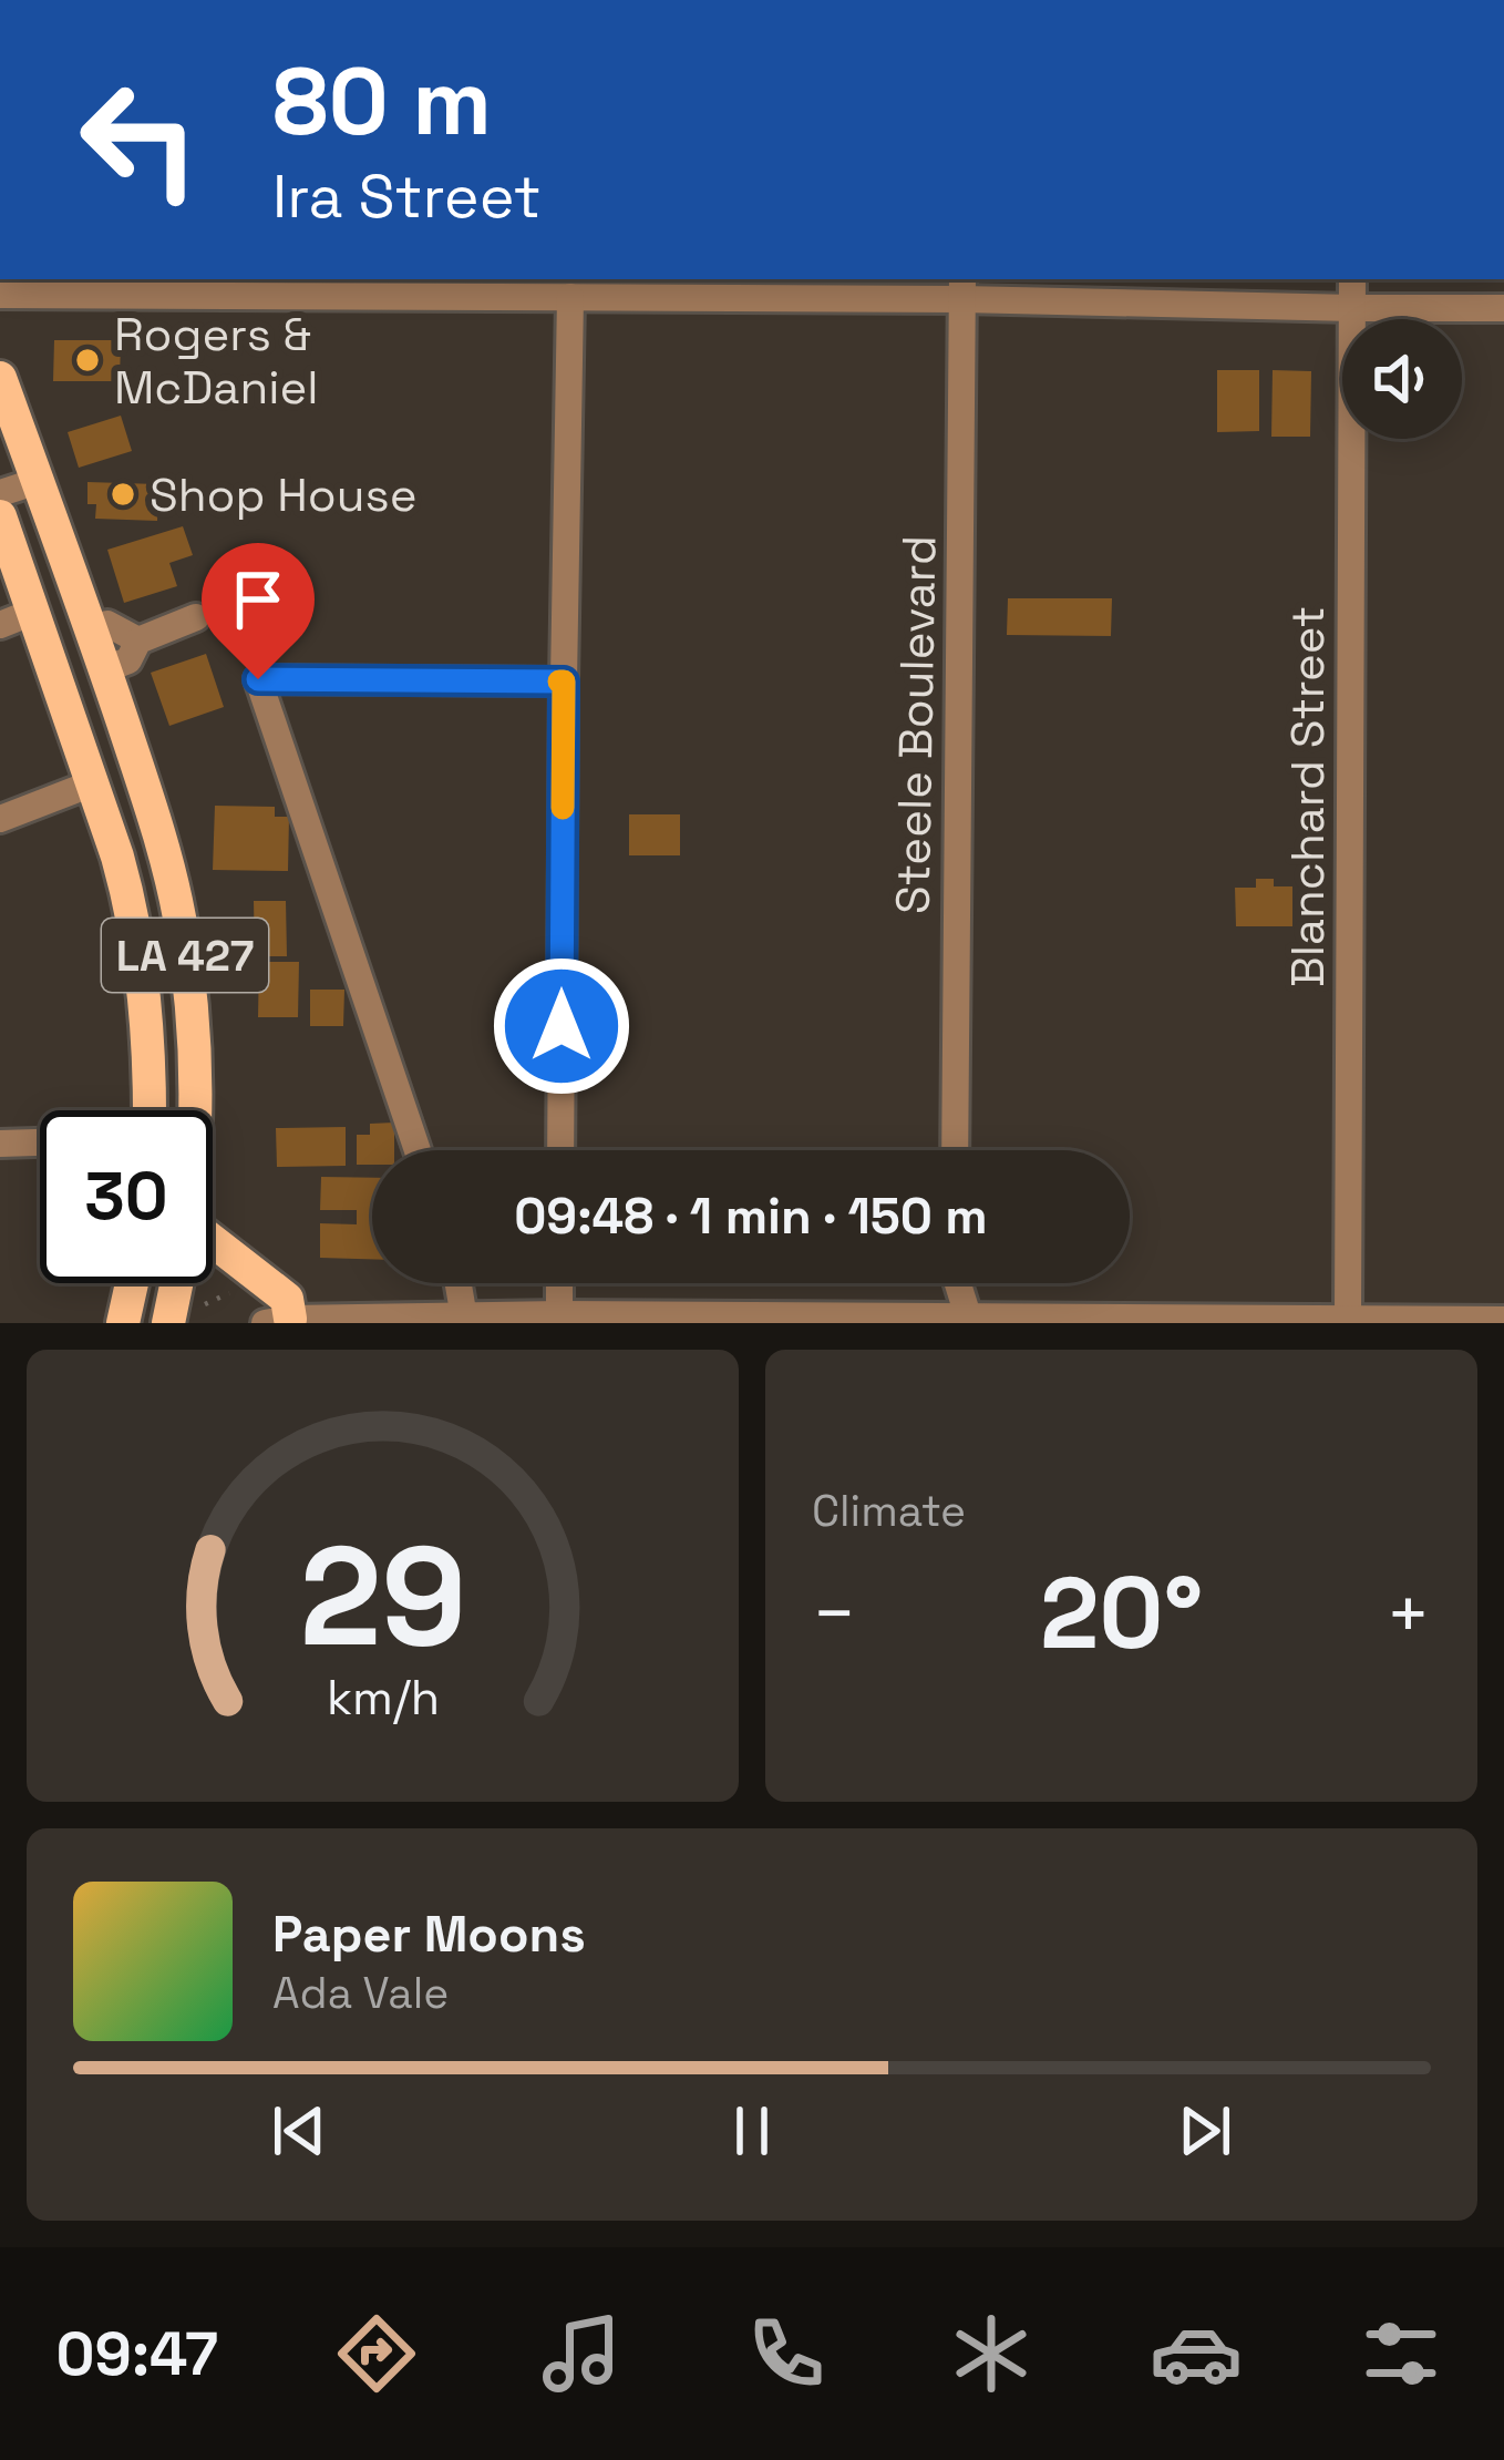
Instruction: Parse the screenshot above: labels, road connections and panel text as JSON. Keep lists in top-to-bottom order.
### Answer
{
  "streets": {
    "main road": ["LA 427"],
    "street": ["Steele Boulevard", "Blanchard Street"]
  },
  "places": ["Rogers & McDaniel", "Shop House"],
  "page": {
    "turn": ["80 m", "Ira Street"],
    "limit": "30",
    "trip": "09:48 · 1 min · 150 m",
    "tile": "Climate",
    "heat": ["−", "20°", "+"],
    "song": ["Paper Moons", "Ada Vale"],
    "tabs": "09:47",
    "gauge": ["29", "km/h"]
  }
}
